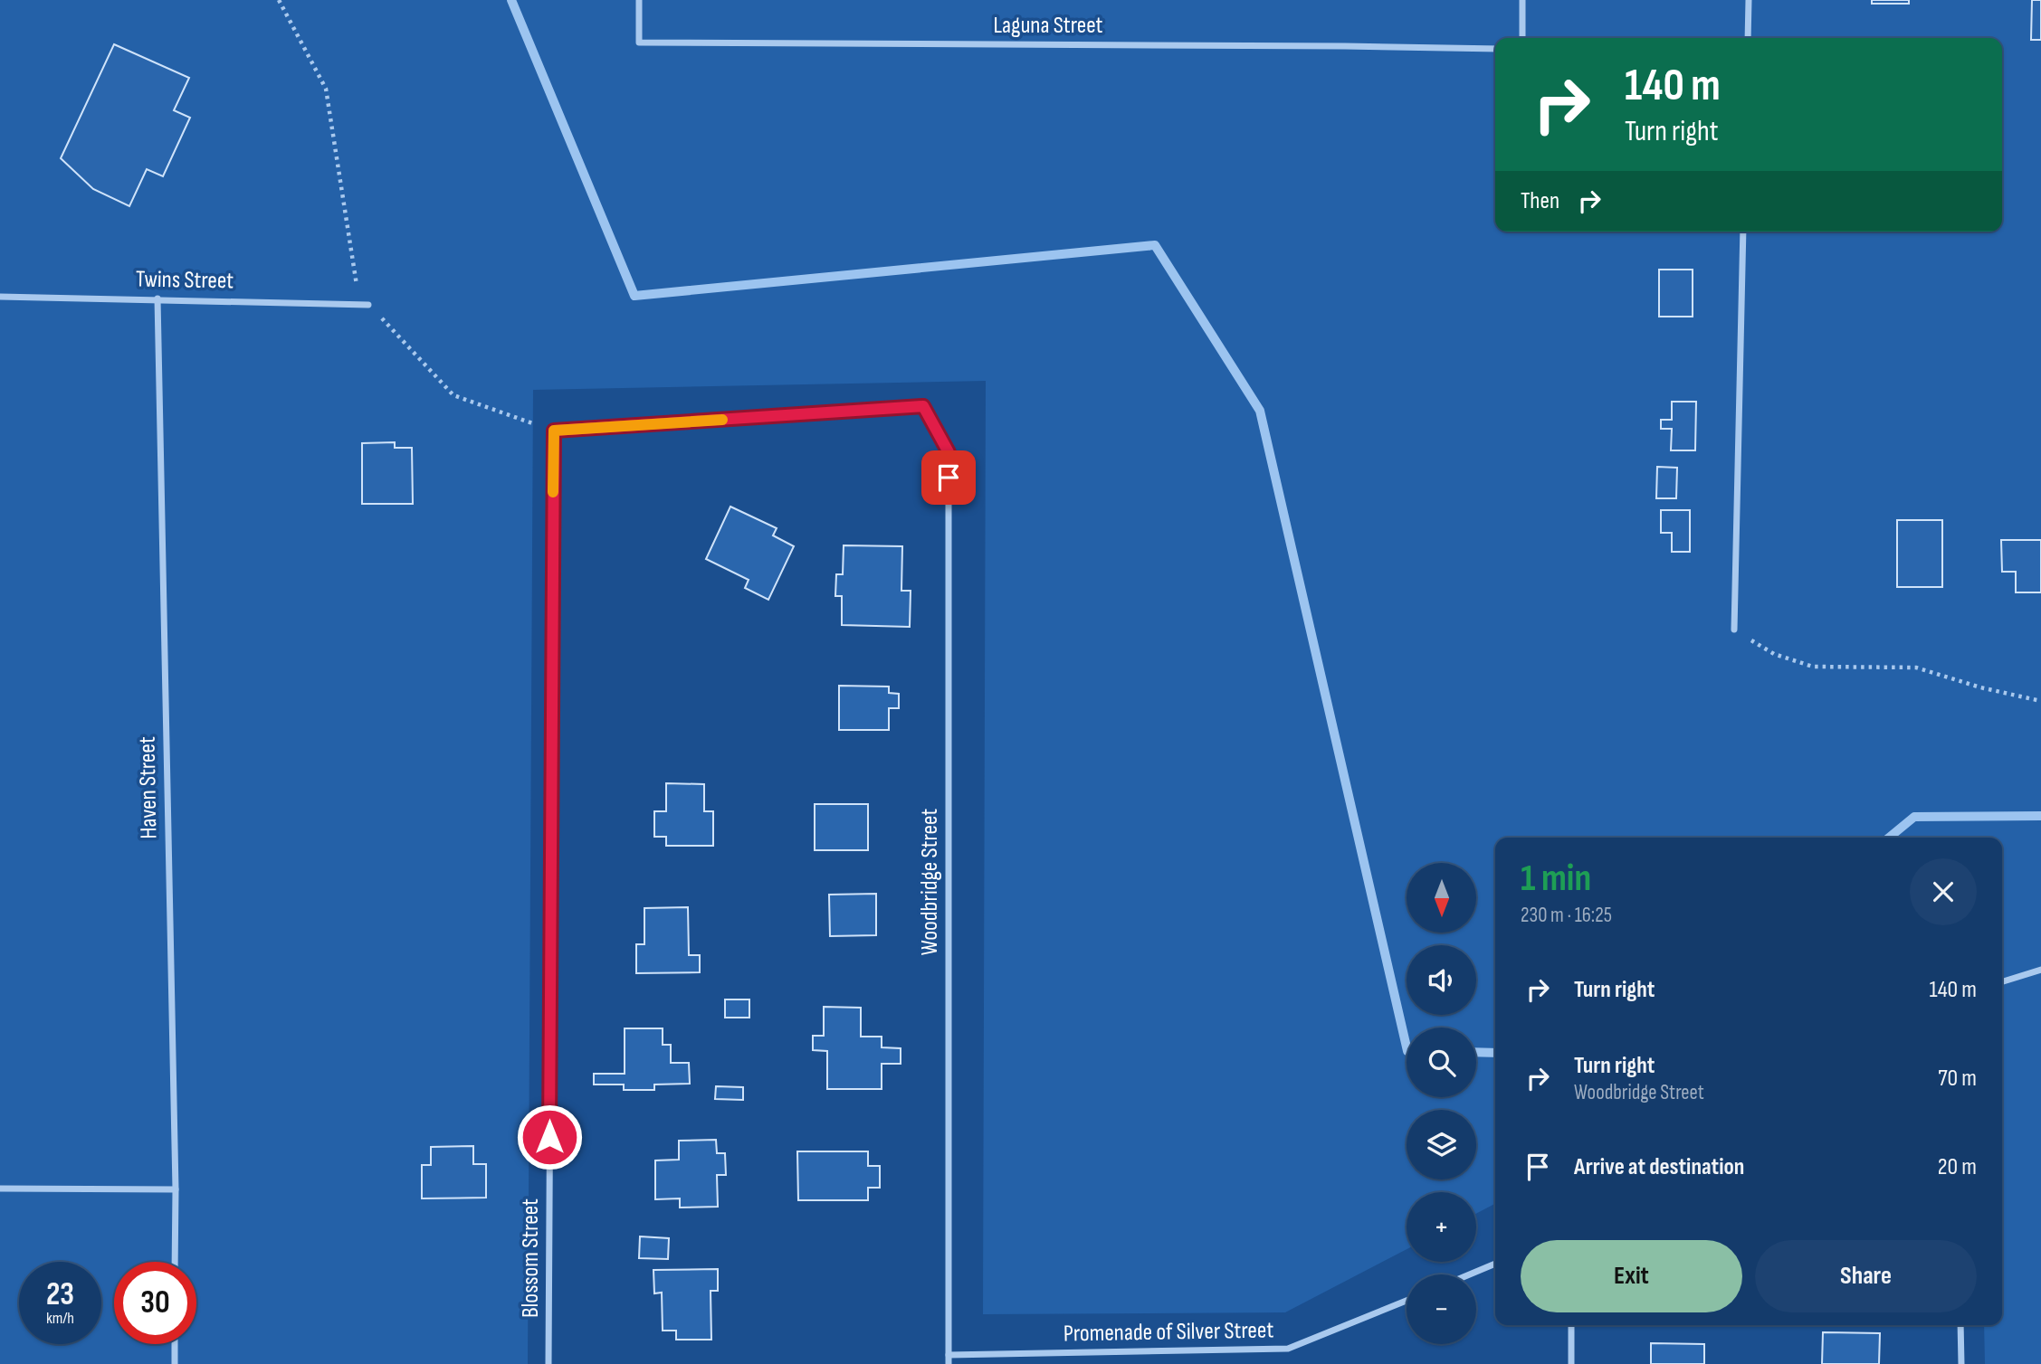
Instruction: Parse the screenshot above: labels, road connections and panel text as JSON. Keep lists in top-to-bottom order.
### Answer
{
  "streets": {
    "street": [
      "Laguna Street",
      "Twins Street",
      "Haven Street",
      "Woodbridge Street",
      "Blossom Street",
      "Promenade of Silver Street"
    ]
  },
  "crossings": [
    ["Twins Street", "Haven Street"],
    ["Woodbridge Street", "Blossom Street"],
    ["Woodbridge Street", "Promenade of Silver Street"]
  ],
  "north": "bottom",
  "page": {
    "turn": ["140 m", "Turn right"],
    "then": "Then",
    "heading": ["1 min", "230 m · 16:25"],
    "map_buttons": ["+", "−"],
    "list": [
      {
        "name": "Turn right",
        "value": "140 m"
      },
      {
        "name": "Turn right",
        "note": "Woodbridge Street",
        "value": "70 m"
      },
      {
        "name": "Arrive at destination",
        "value": "20 m"
      }
    ],
    "buttons": ["Exit", "Share"],
    "speed": "23 km/h",
    "limit": "30"
  }
}
